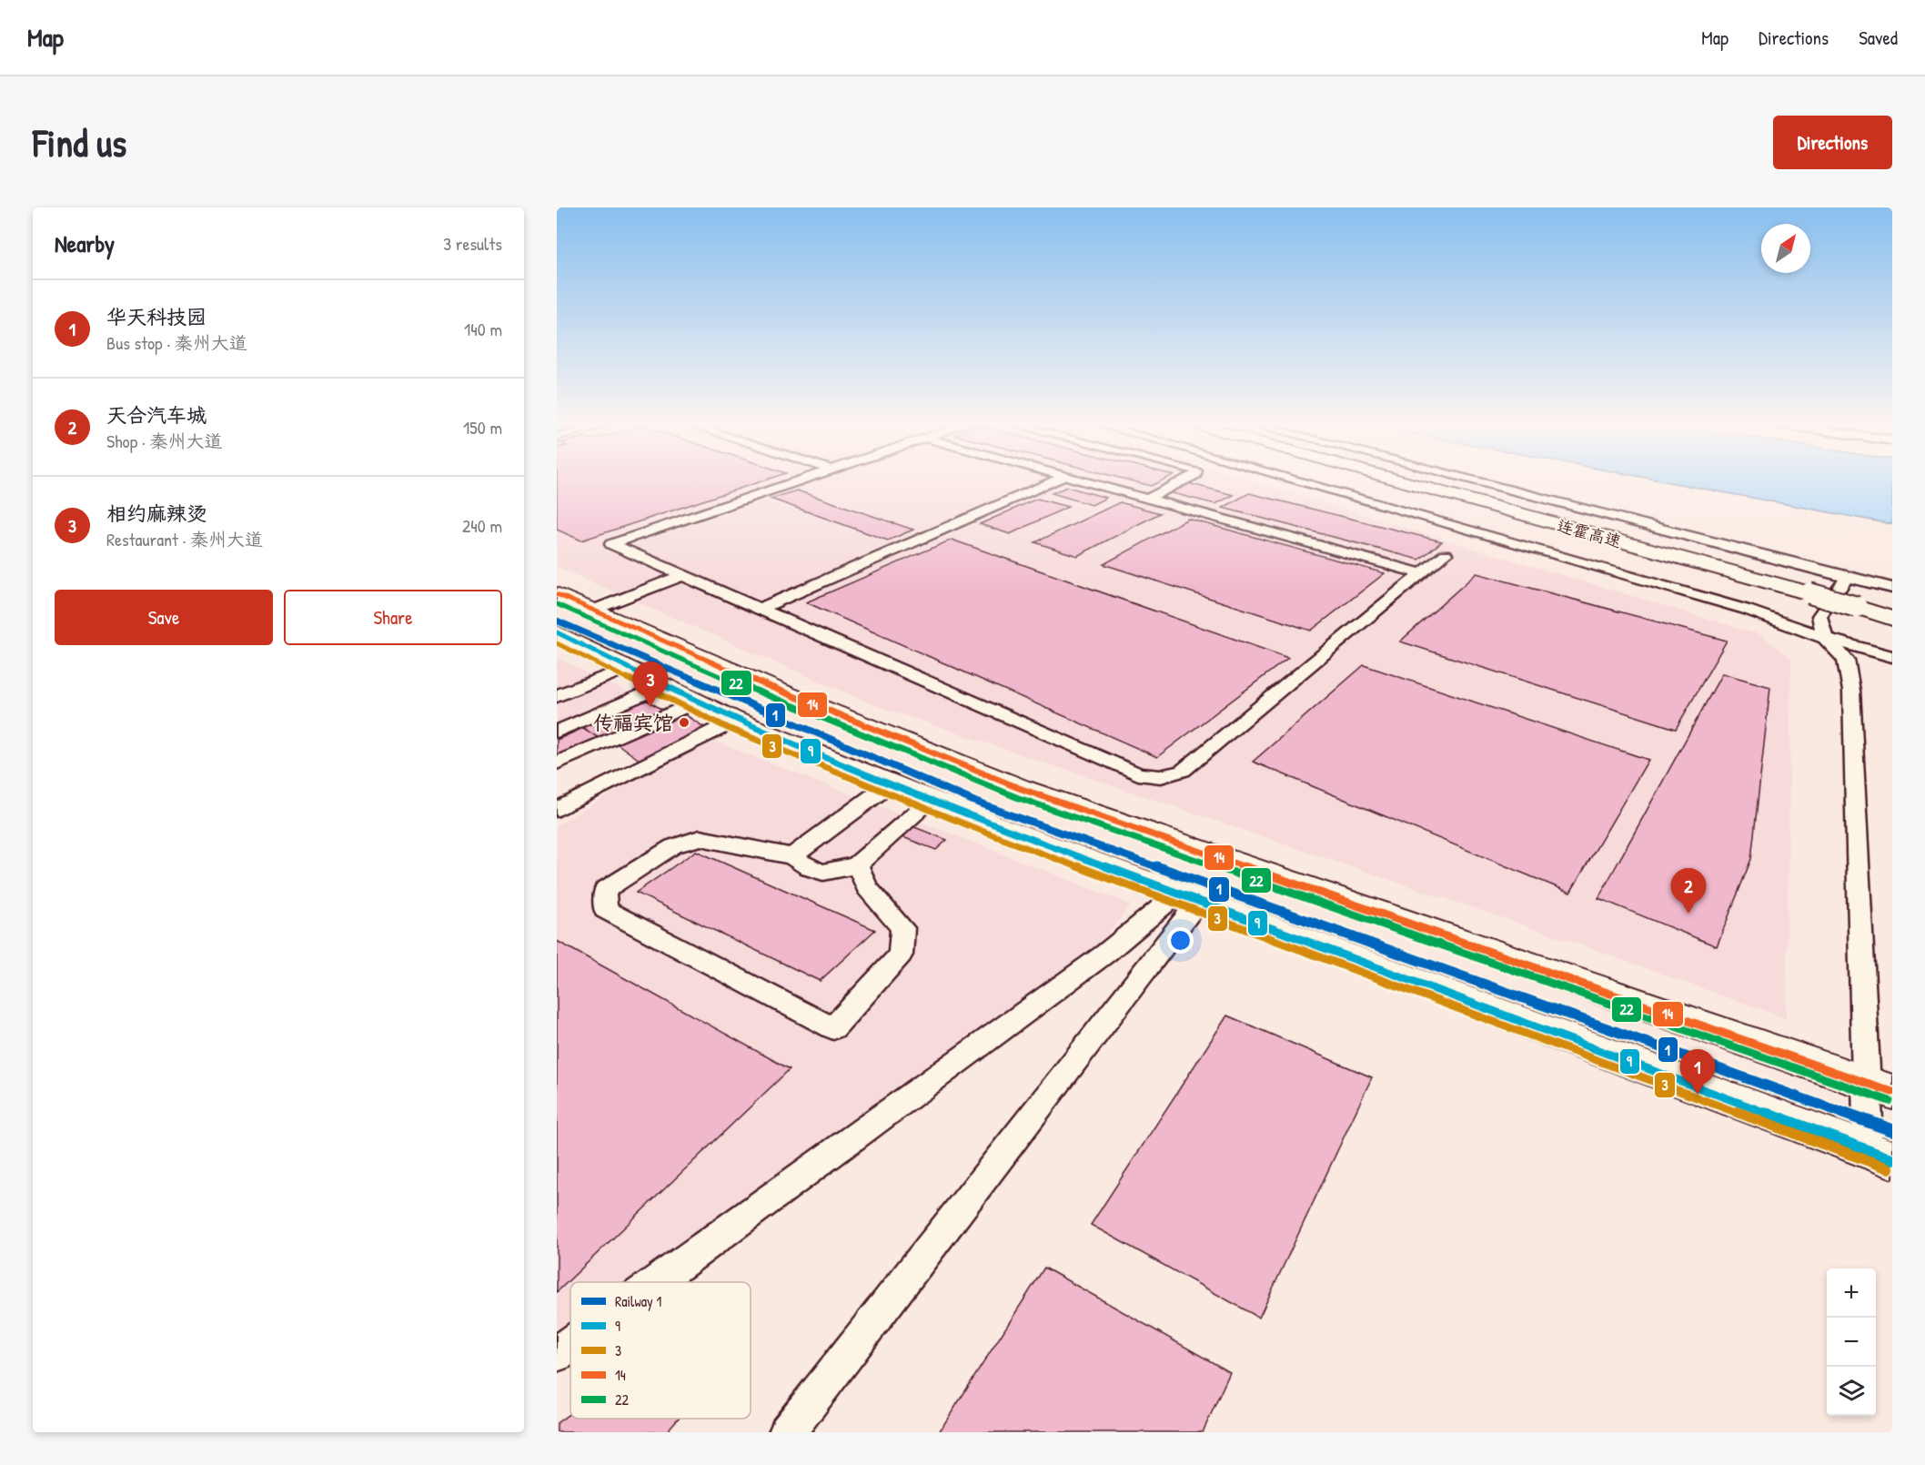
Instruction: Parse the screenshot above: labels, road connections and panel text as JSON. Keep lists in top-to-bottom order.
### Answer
{
  "streets": {
    "highway": ["连霍高速"]
  },
  "places": ["传福宾馆"],
  "lines": [
    "transit line 14",
    "transit line 22",
    "rail line 1",
    "transit line 9",
    "transit line 3"
  ],
  "legend": [
    "Railway 1",
    "9",
    "3",
    "14",
    "22"
  ],
  "north": "top right",
  "page": {
    "header": "Map",
    "nav": ["Map", "Directions", "Saved"],
    "buttons": [
      "Directions",
      ["Save", "Share"]
    ],
    "title": "Find us",
    "heading": ["Nearby", "3 results"],
    "list": [
      {
        "mark": "1",
        "name": "华天科技园",
        "note": "Bus stop · 秦州大道",
        "value": "140 m"
      },
      {
        "mark": "2",
        "name": "天合汽车城",
        "note": "Shop · 秦州大道",
        "value": "150 m"
      },
      {
        "mark": "3",
        "name": "相约麻辣烫",
        "note": "Restaurant · 秦州大道",
        "value": "240 m"
      }
    ],
    "pins": ["3", "2", "1"],
    "map_buttons": ["+", "−"]
  }
}
